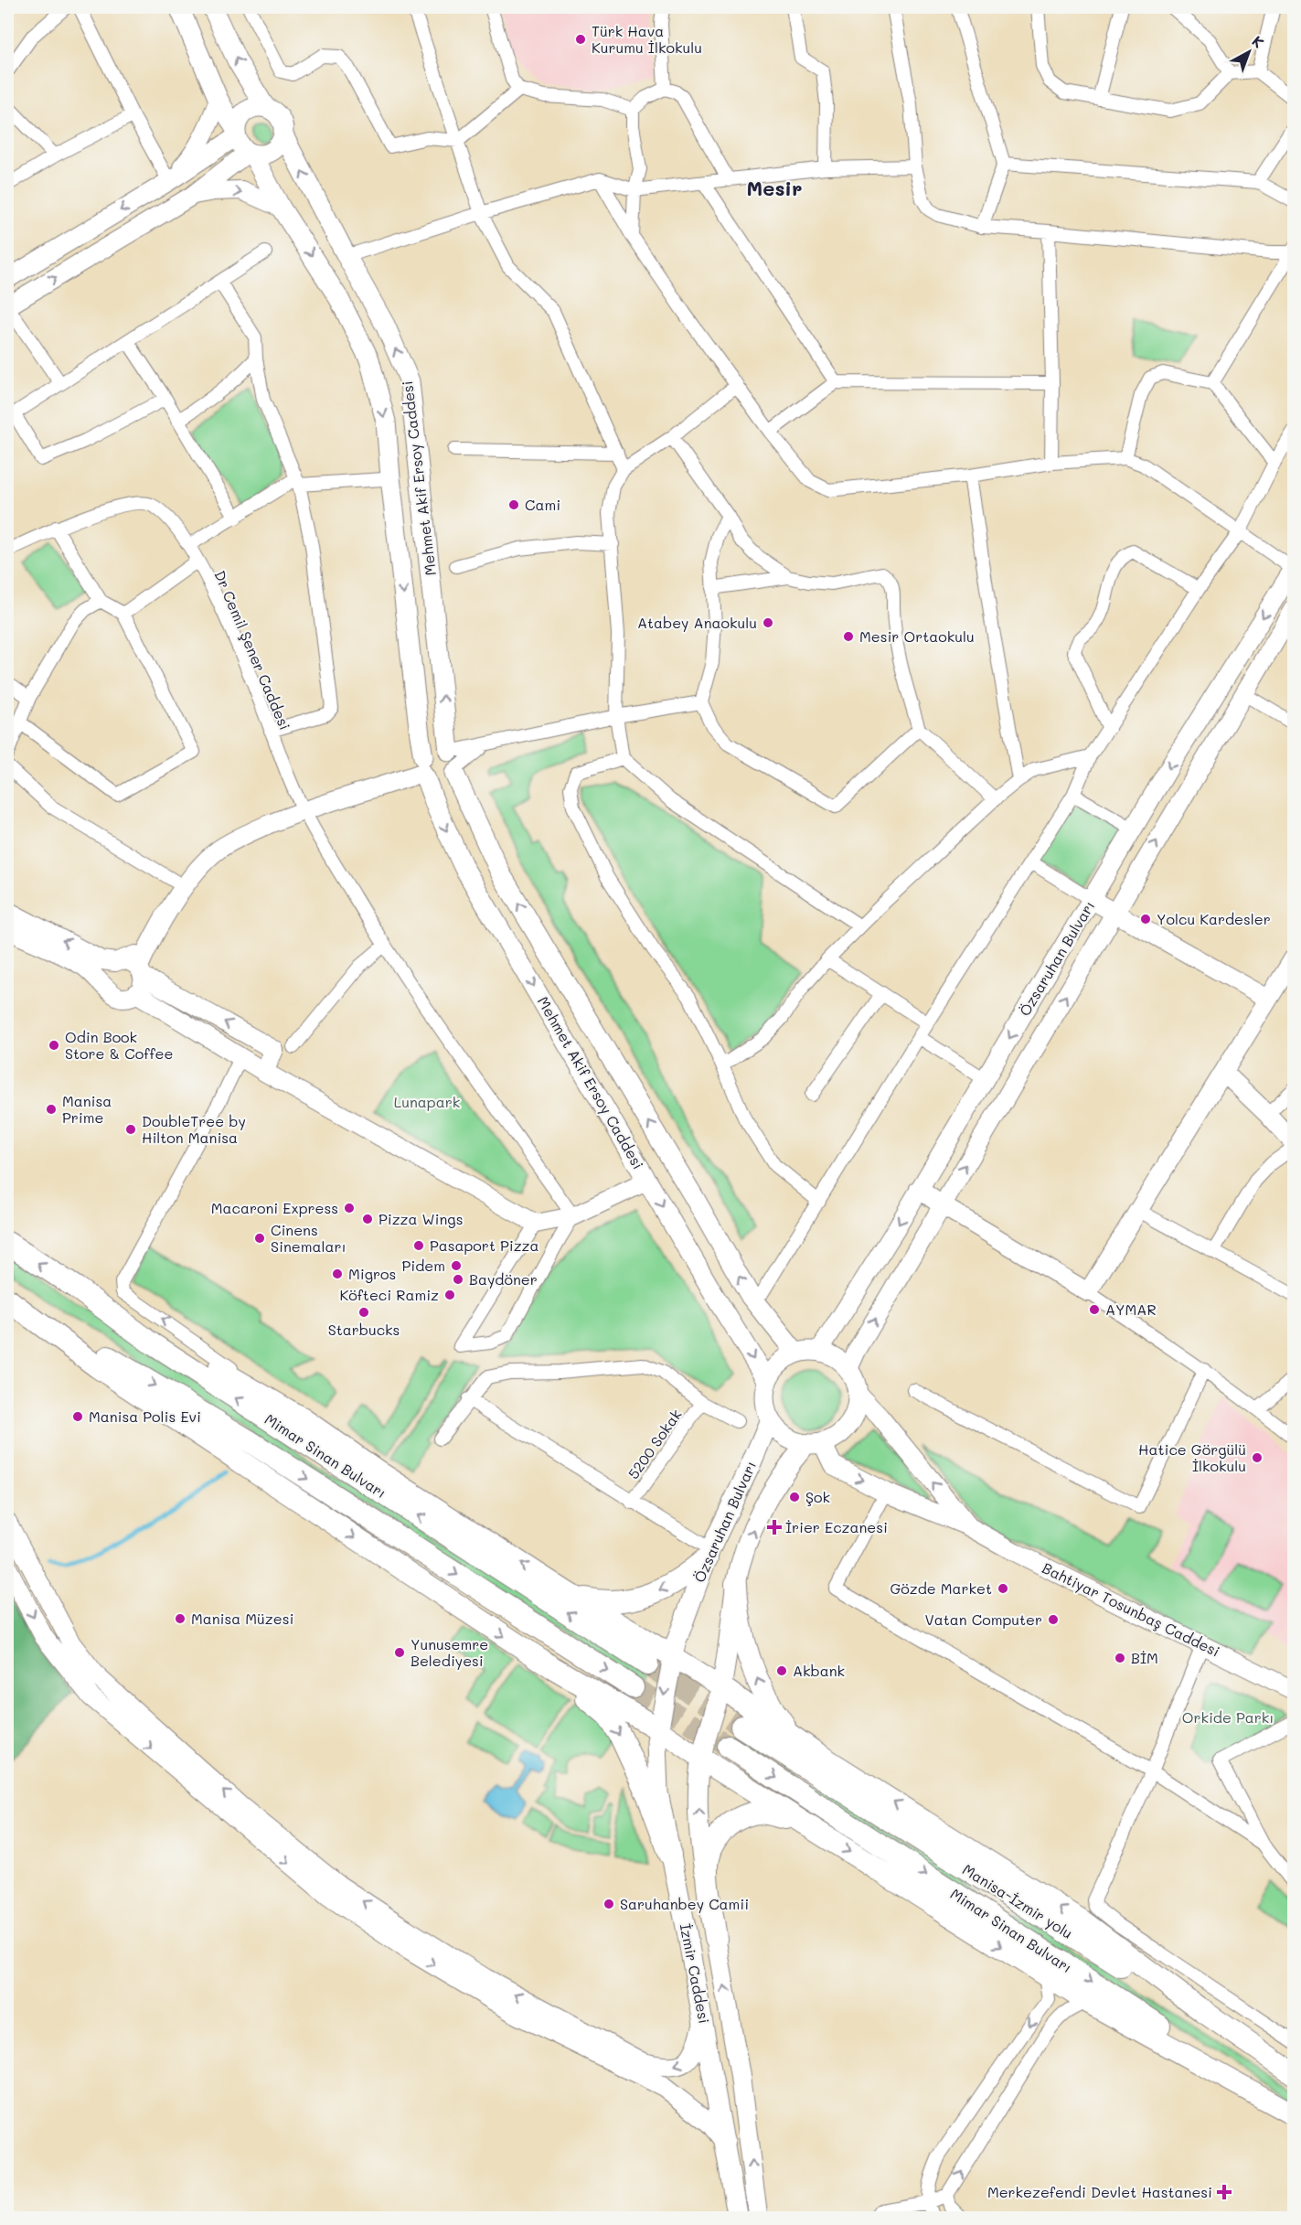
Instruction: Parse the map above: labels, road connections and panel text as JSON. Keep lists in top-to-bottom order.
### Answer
{
  "streets": {
    "highway": ["Mimar Sinan Bulvarı", "Manisa-İzmir yolu"],
    "main road": ["Mehmet Akif Ersoy Caddesi", "Özsaruhan Bulvarı", "İzmir Caddesi"],
    "street": ["Dr Cemil Şener Caddesi", "5200 Sokak", "Bahtiyar Tosunbaş Caddesi"]
  },
  "crossings": [
    ["Mehmet Akif Ersoy Caddesi", "Özsaruhan Bulvarı"],
    ["Mehmet Akif Ersoy Caddesi", "Bahtiyar Tosunbaş Caddesi"],
    ["Özsaruhan Bulvarı", "Bahtiyar Tosunbaş Caddesi"],
    ["Özsaruhan Bulvarı", "İzmir Caddesi"]
  ],
  "districts": ["Mesir"],
  "parks": ["Lunapark", "Orkide Parkı"],
  "places": {
    "other": [
      "Türk Hava Kurumu İlkokulu",
      "Cami",
      "Atabey Anaokulu",
      "Mesir Ortaokulu",
      "Yolcu Kardesler",
      "Odin Book Store & Coffee",
      "Manisa Prime",
      "DoubleTree by Hilton Manisa",
      "Macaroni Express",
      "Pizza Wings",
      "Cinens Sinemaları",
      "Pasaport Pizza",
      "Pidem",
      "Migros",
      "Baydöner",
      "Köfteci Ramiz",
      "AYMAR",
      "Starbucks",
      "Manisa Polis Evi",
      "Hatice Görgülü İlkokulu",
      "Şok",
      "Gözde Market",
      "Manisa Müzesi",
      "Vatan Computer",
      "Yunusemre Belediyesi",
      "BİM",
      "Akbank",
      "Saruhanbey Camii"
    ],
    "health": ["İrier Eczanesi", "Merkezefendi Devlet Hastanesi"]
  },
  "north": "top right"
}
